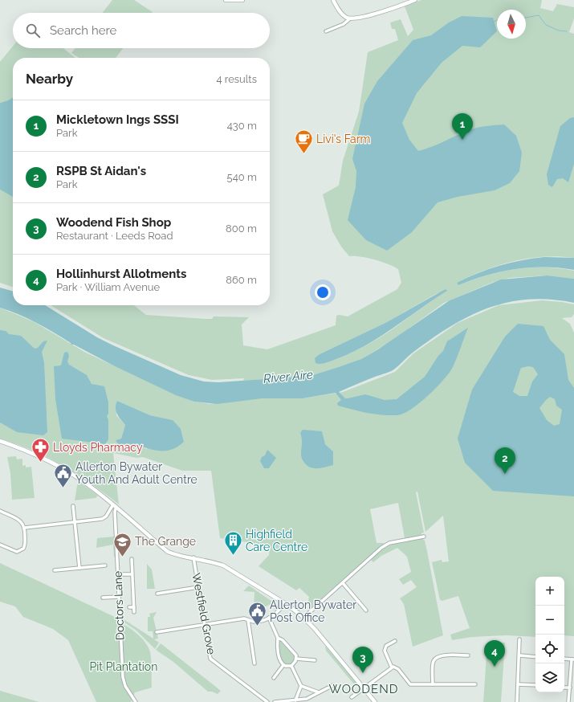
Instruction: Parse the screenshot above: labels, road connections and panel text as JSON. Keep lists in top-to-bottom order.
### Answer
{
  "streets": {
    "street": ["Doctors Lane", "Westfield Grove"]
  },
  "districts": ["WOODEND"],
  "water": ["River Aire"],
  "parks": ["Pit Plantation"],
  "places": {
    "cafe": ["Livi's Farm"],
    "pharmacy": ["Lloyds Pharmacy"],
    "public building": ["Allerton Bywater Youth And Adult Centre", "Allerton Bywater Post Office"],
    "building": ["Highfield Care Centre"],
    "school or university": ["The Grange"]
  },
  "north": "bottom",
  "page": {
    "search": "Search here",
    "heading": ["Nearby", "4 results"],
    "list": [
      {
        "mark": "1",
        "name": "Mickletown Ings SSSI",
        "note": "Park",
        "value": "430 m"
      },
      {
        "mark": "2",
        "name": "RSPB St Aidan's",
        "note": "Park",
        "value": "540 m"
      },
      {
        "mark": "3",
        "name": "Woodend Fish Shop",
        "note": "Restaurant · Leeds Road",
        "value": "800 m"
      },
      {
        "mark": "4",
        "name": "Hollinhurst Allotments",
        "note": "Park · William Avenue",
        "value": "860 m"
      }
    ],
    "pins": [
      "1",
      "2",
      "4",
      "3"
    ],
    "map_buttons": ["+", "−"]
  }
}
